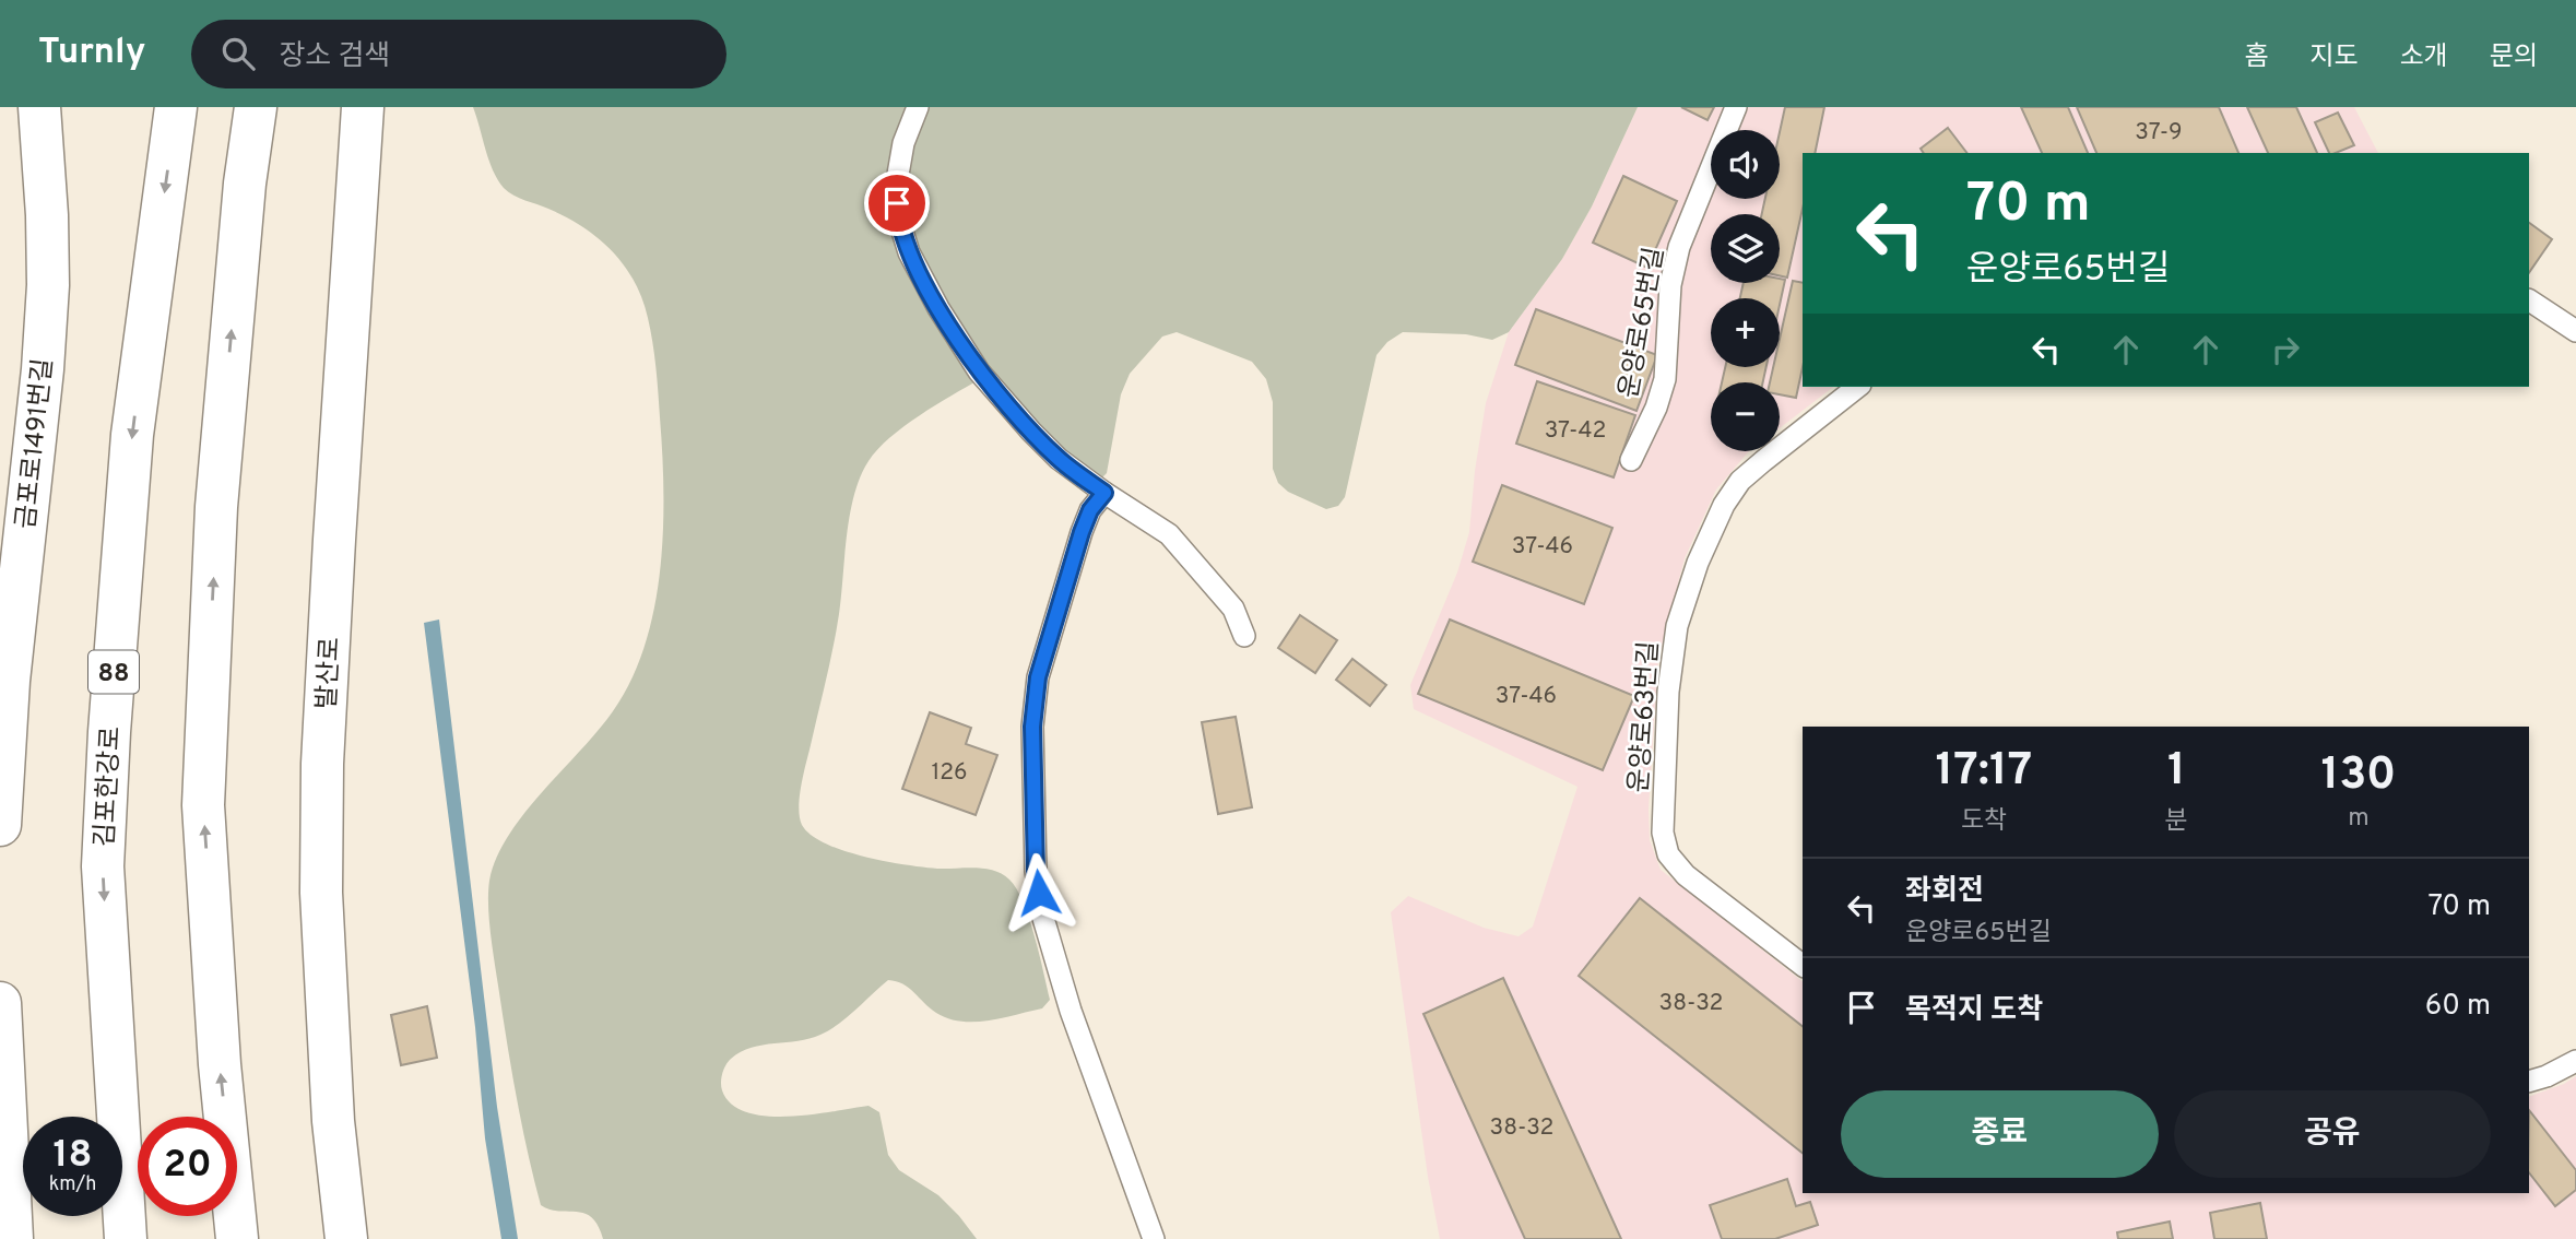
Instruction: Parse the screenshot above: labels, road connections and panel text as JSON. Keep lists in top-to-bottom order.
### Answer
{
  "streets": {
    "main road": [
      "금포로1491번길",
      "88",
      "발산로",
      "김포한강로"
    ],
    "lane": ["운양로65번길", "운양로63번길"]
  },
  "house_numbers": [
    "37-9",
    "37-42",
    "37-46",
    "37-46",
    "126",
    "38-32",
    "38-32"
  ],
  "page": {
    "header": "Turnly",
    "search": "장소 검색",
    "nav": [
      "홈",
      "지도",
      "소개",
      "문의"
    ],
    "map_buttons": ["+", "−"],
    "turn": ["70 m", "운양로65번길"],
    "eta": [
      "17:17",
      "도착",
      "1",
      "분",
      "130",
      "m"
    ],
    "list": [
      {
        "name": "좌회전",
        "note": "운양로65번길",
        "value": "70 m"
      },
      {
        "name": "목적지 도착",
        "value": "60 m"
      }
    ],
    "buttons": ["종료", "공유"],
    "speed": "18 km/h",
    "limit": "20"
  }
}
